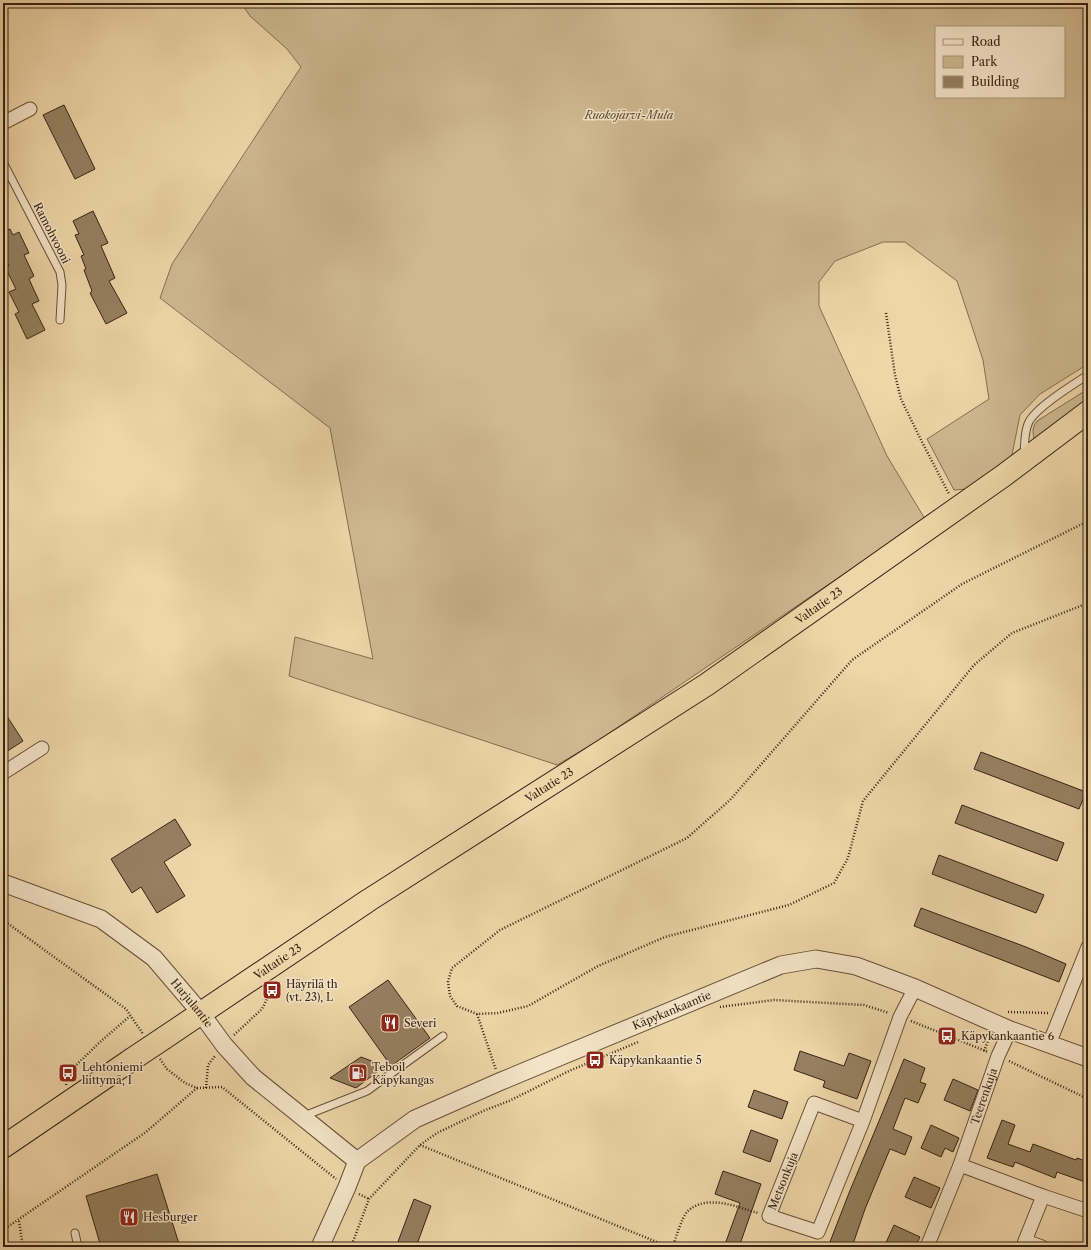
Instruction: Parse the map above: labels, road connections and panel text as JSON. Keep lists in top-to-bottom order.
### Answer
{
  "streets": {
    "highway": ["Valtatie 23"],
    "street": [
      "Harjulantie",
      "Käpykankaantie",
      "Teerenkuja",
      "Metsonkuja"
    ],
    "lane": ["Ramohvooni"]
  },
  "crossings": [
    ["Valtatie 23", "Harjulantie"],
    ["Harjulantie", "Käpykankaantie"],
    ["Käpykankaantie", "Teerenkuja"],
    ["Käpykankaantie", "Metsonkuja"]
  ],
  "parks": ["Ruokojärvi-Mula"],
  "places": {
    "bus stop": [
      "Häyrilä th (vt. 23), L",
      "Käpykankaantie 6",
      "Käpykankaantie 5",
      "Lehtoniemi liittymä, I"
    ],
    "restaurant": ["Severi", "Hesburger"],
    "fuel station": ["Teboil Käpykangas"]
  },
  "legend": ["Road", "Park", "Building"]
}
